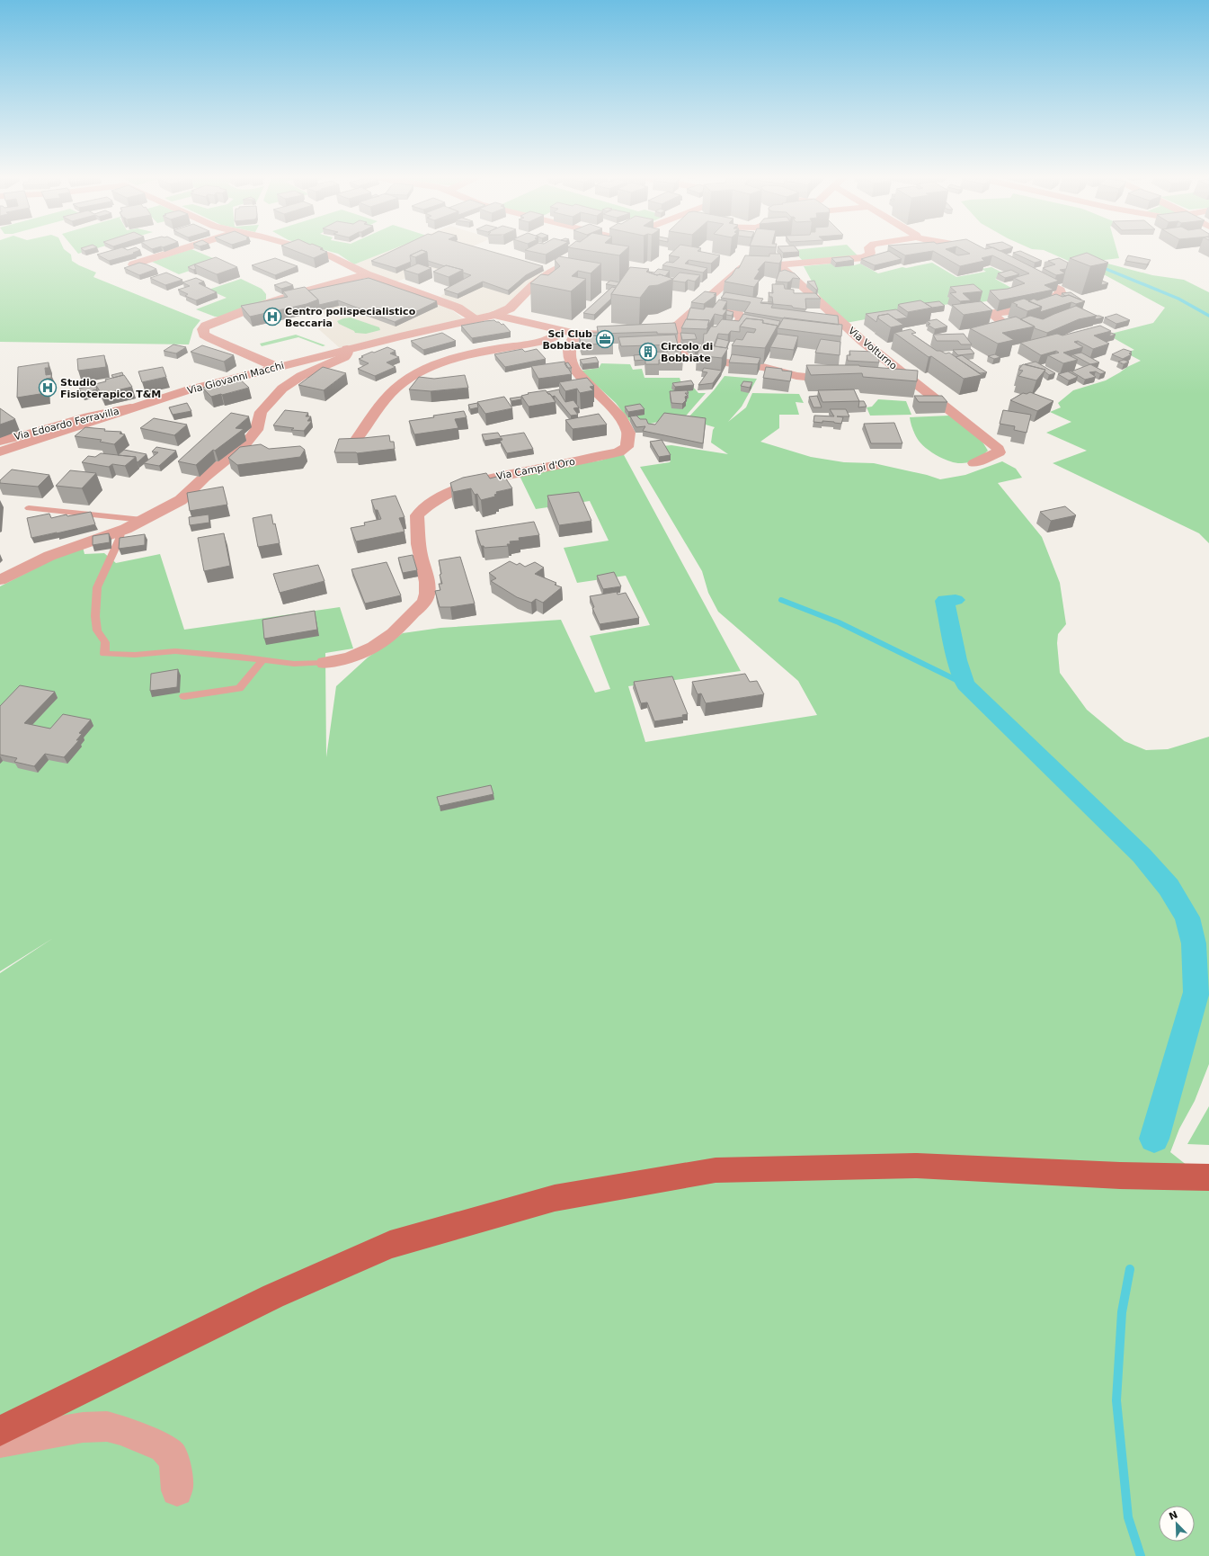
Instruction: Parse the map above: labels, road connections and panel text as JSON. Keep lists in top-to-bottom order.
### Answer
{
  "streets": {
    "street": [
      "Via Volturno",
      "Via Giovanni Macchi",
      "Via Edoardo Ferravilla",
      "Via Campi d'Oro"
    ]
  },
  "crossings": [
    ["Via Giovanni Macchi", "Via Edoardo Ferravilla"]
  ],
  "places": {
    "hospital": ["Centro polispecialistico Beccaria", "Studio Fisioterapico T&M"],
    "office": ["Sci Club Bobbiate"],
    "building": ["Circolo di Bobbiate"]
  },
  "north": "top left"
}
